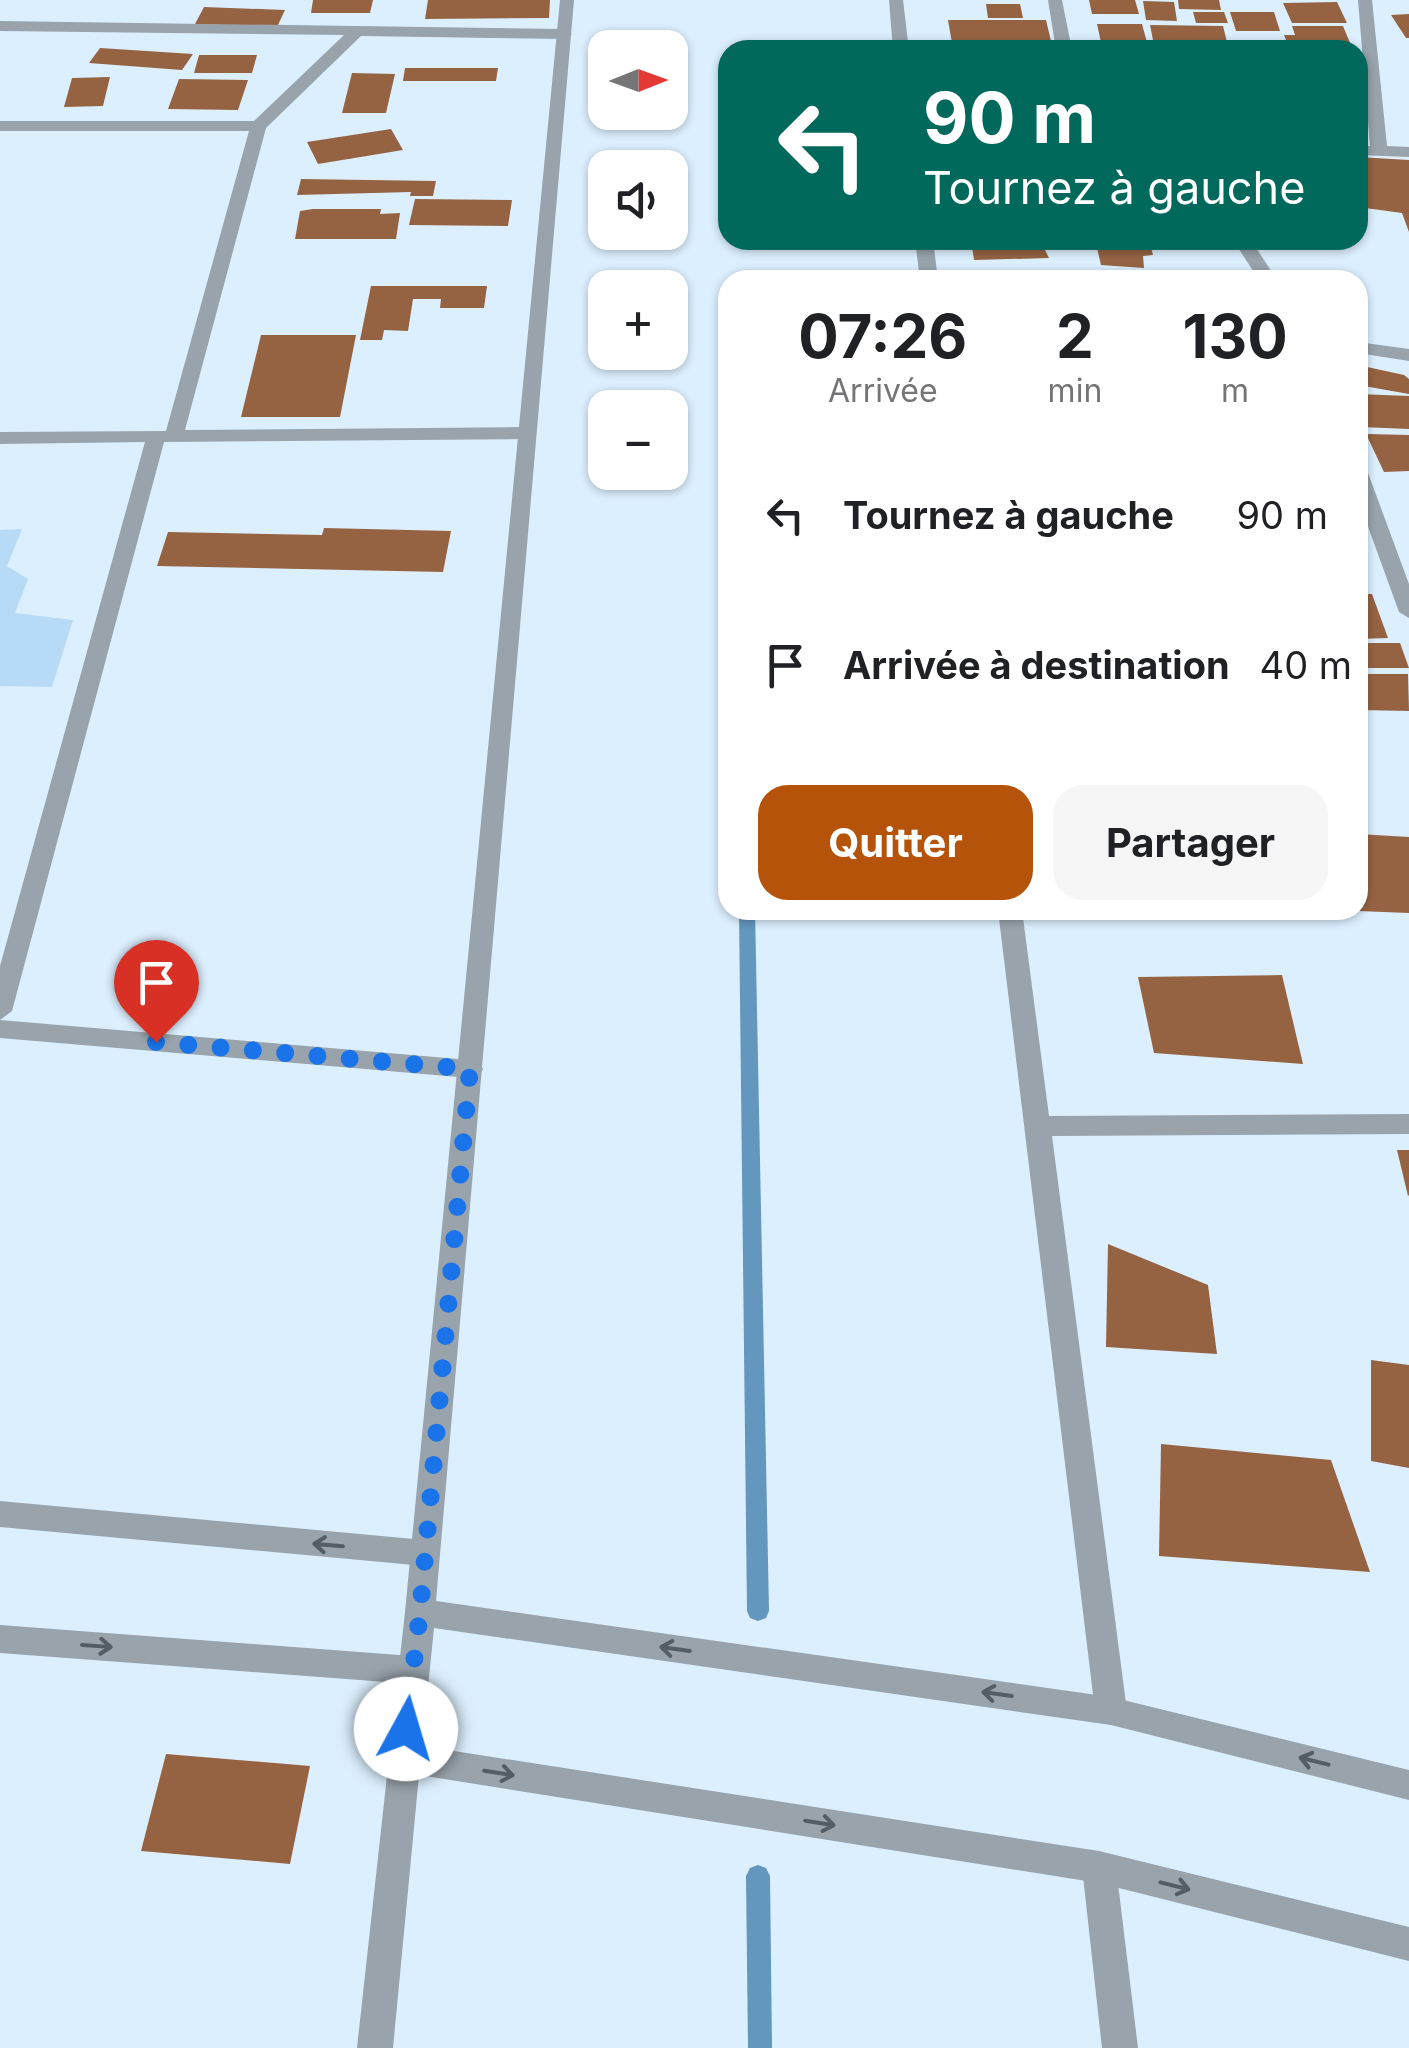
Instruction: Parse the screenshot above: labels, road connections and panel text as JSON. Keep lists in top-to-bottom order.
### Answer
{
  "north": "right",
  "page": {
    "map_buttons": ["+", "−"],
    "turn": ["90 m", "Tournez à gauche"],
    "eta": [
      "07:26",
      "Arrivée",
      "2",
      "min",
      "130",
      "m"
    ],
    "list": [
      {
        "name": "Tournez à gauche",
        "value": "90 m"
      },
      {
        "name": "Arrivée à destination",
        "value": "40 m"
      }
    ],
    "buttons": ["Quitter", "Partager"]
  }
}
